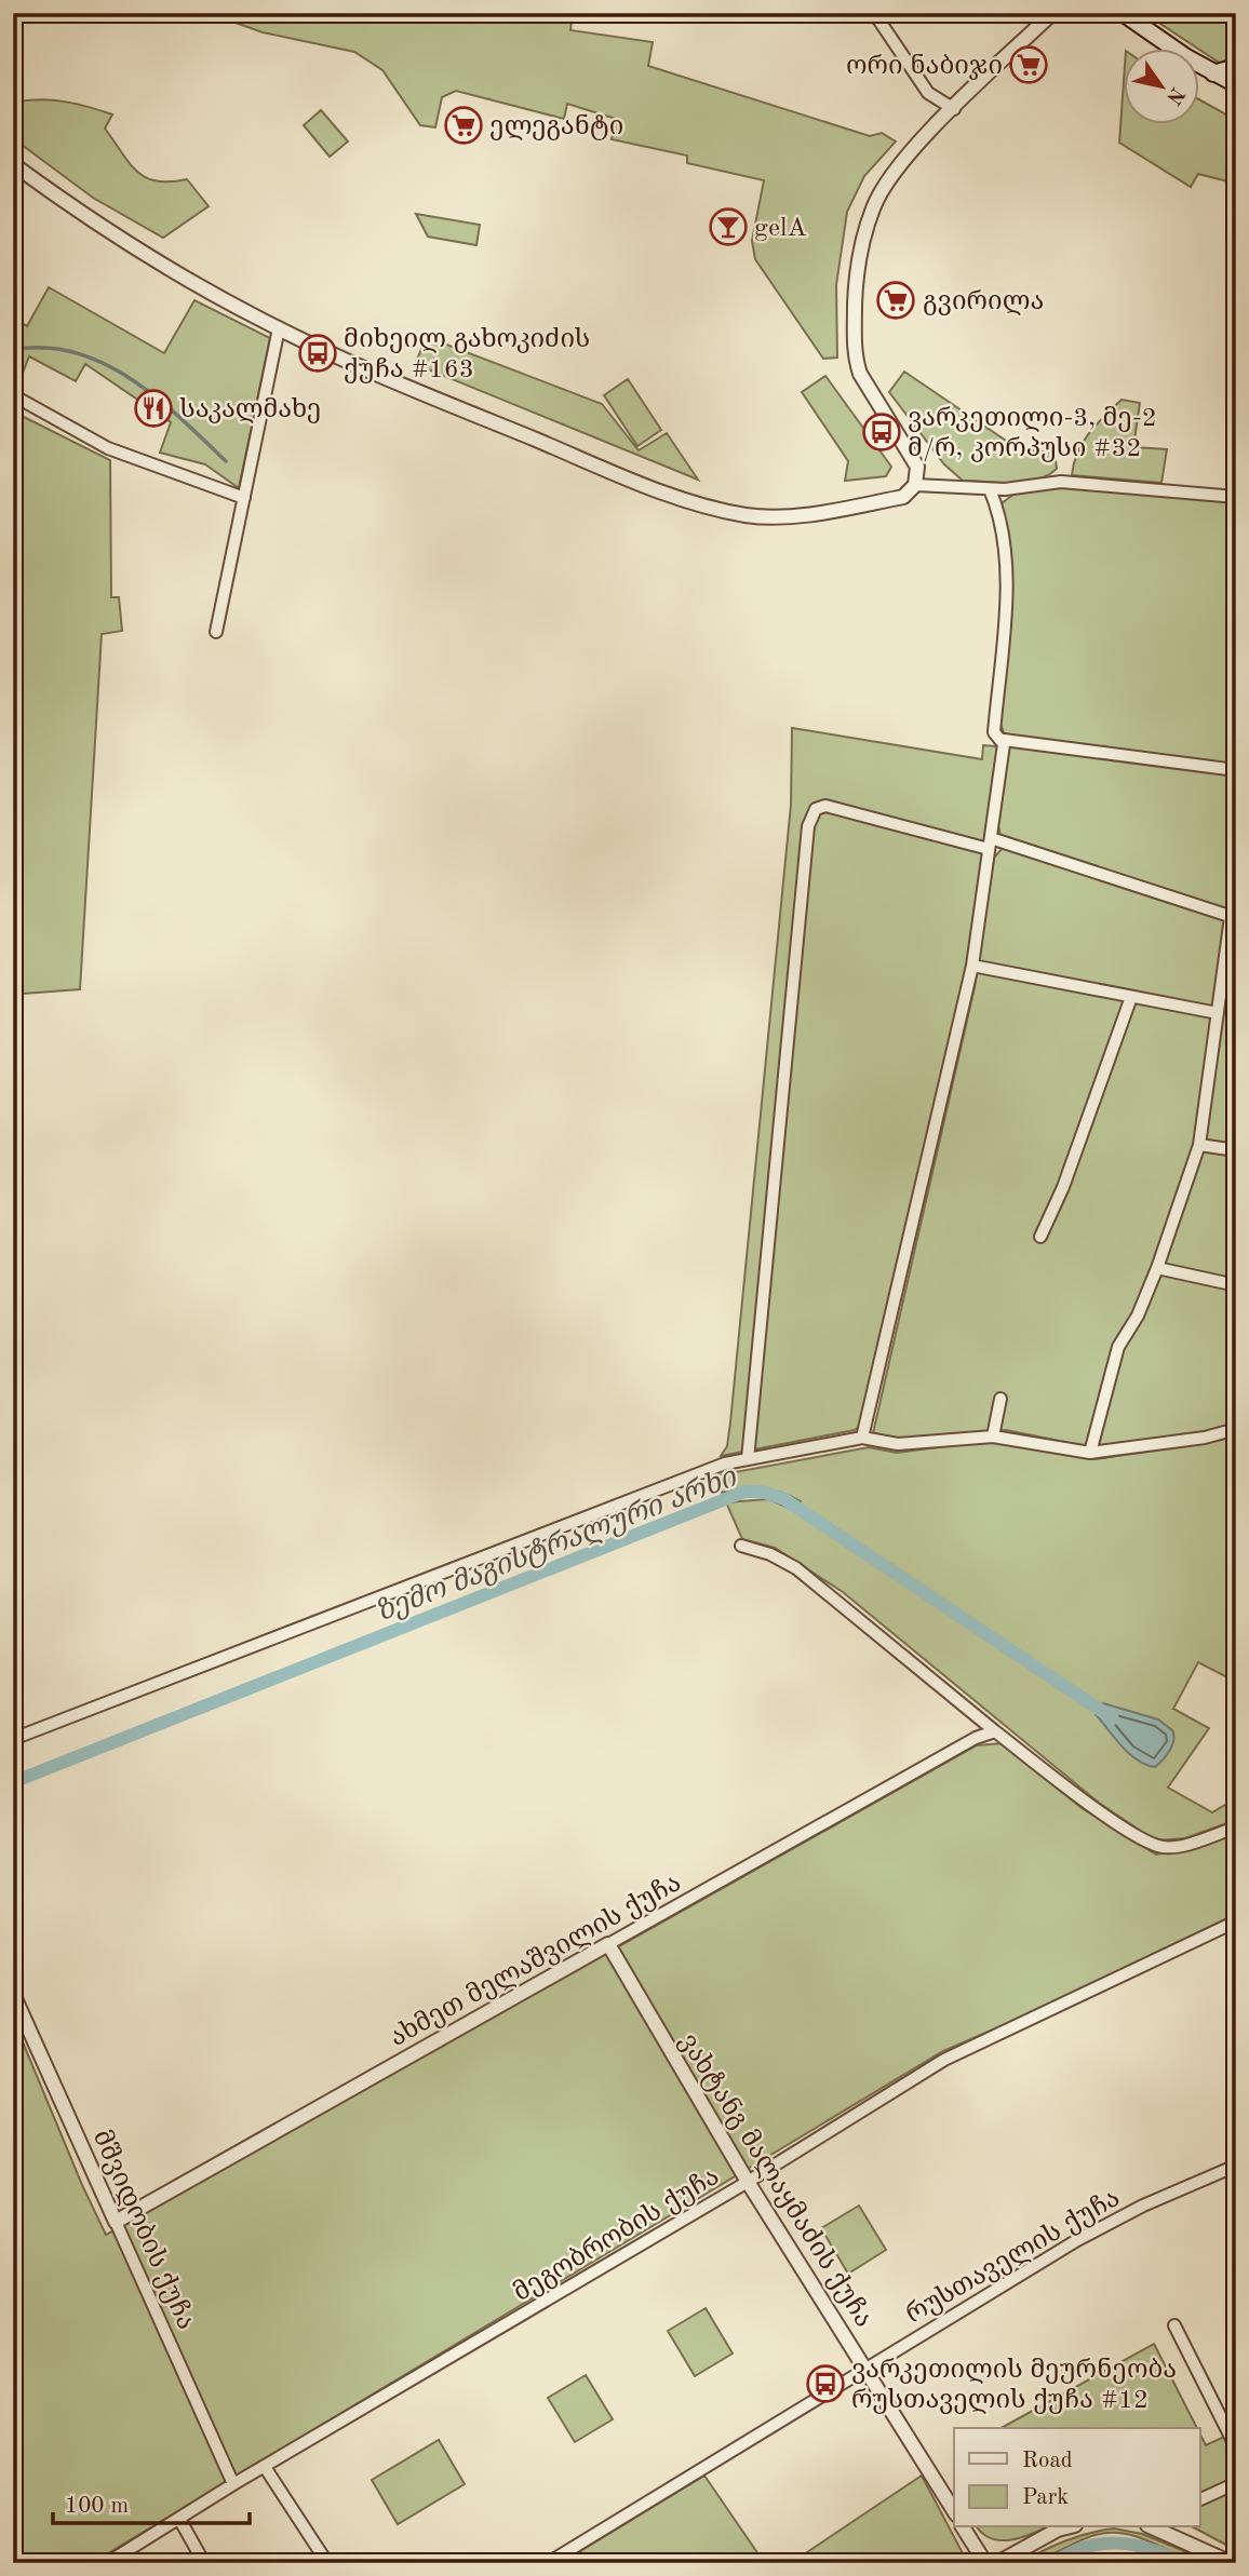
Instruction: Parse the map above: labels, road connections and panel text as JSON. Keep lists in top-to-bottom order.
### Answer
{
  "streets": {
    "street": [
      "ახმეთ მელაშვილის ქუჩა",
      "ვახტანგ მალაყმაძის ქუჩა",
      "მშვიდობის ქუჩა",
      "მეგობრობის ქუჩა",
      "რუსთაველის ქუჩა"
    ]
  },
  "crossings": [
    ["ახმეთ მელაშვილის ქუჩა", "ვახტანგ მალაყმაძის ქუჩა"],
    ["ახმეთ მელაშვილის ქუჩა", "მშვიდობის ქუჩა"],
    ["ვახტანგ მალაყმაძის ქუჩა", "მეგობრობის ქუჩა"],
    ["ვახტანგ მალაყმაძის ქუჩა", "რუსთაველის ქუჩა"],
    ["მშვიდობის ქუჩა", "მეგობრობის ქუჩა"]
  ],
  "water": ["ზემო მაგისტრალური არხი"],
  "places": {
    "supermarket": ["ორი ნაბიჯი", "ელეგანტი", "გვირილა"],
    "bar": ["gelA"],
    "bus stop": ["მიხეილ გახოკიძის ქუჩა #163", "ვარკეთილი-3, მე-2 მ/რ, კორპუსი #32", "ვარკეთილის მეურნეობა რუსთაველის ქუჩა #12"],
    "restaurant": ["საკალმახე"]
  },
  "legend": ["Road", "Park"],
  "scale_bar": "100 m",
  "north": "bottom right"
}
